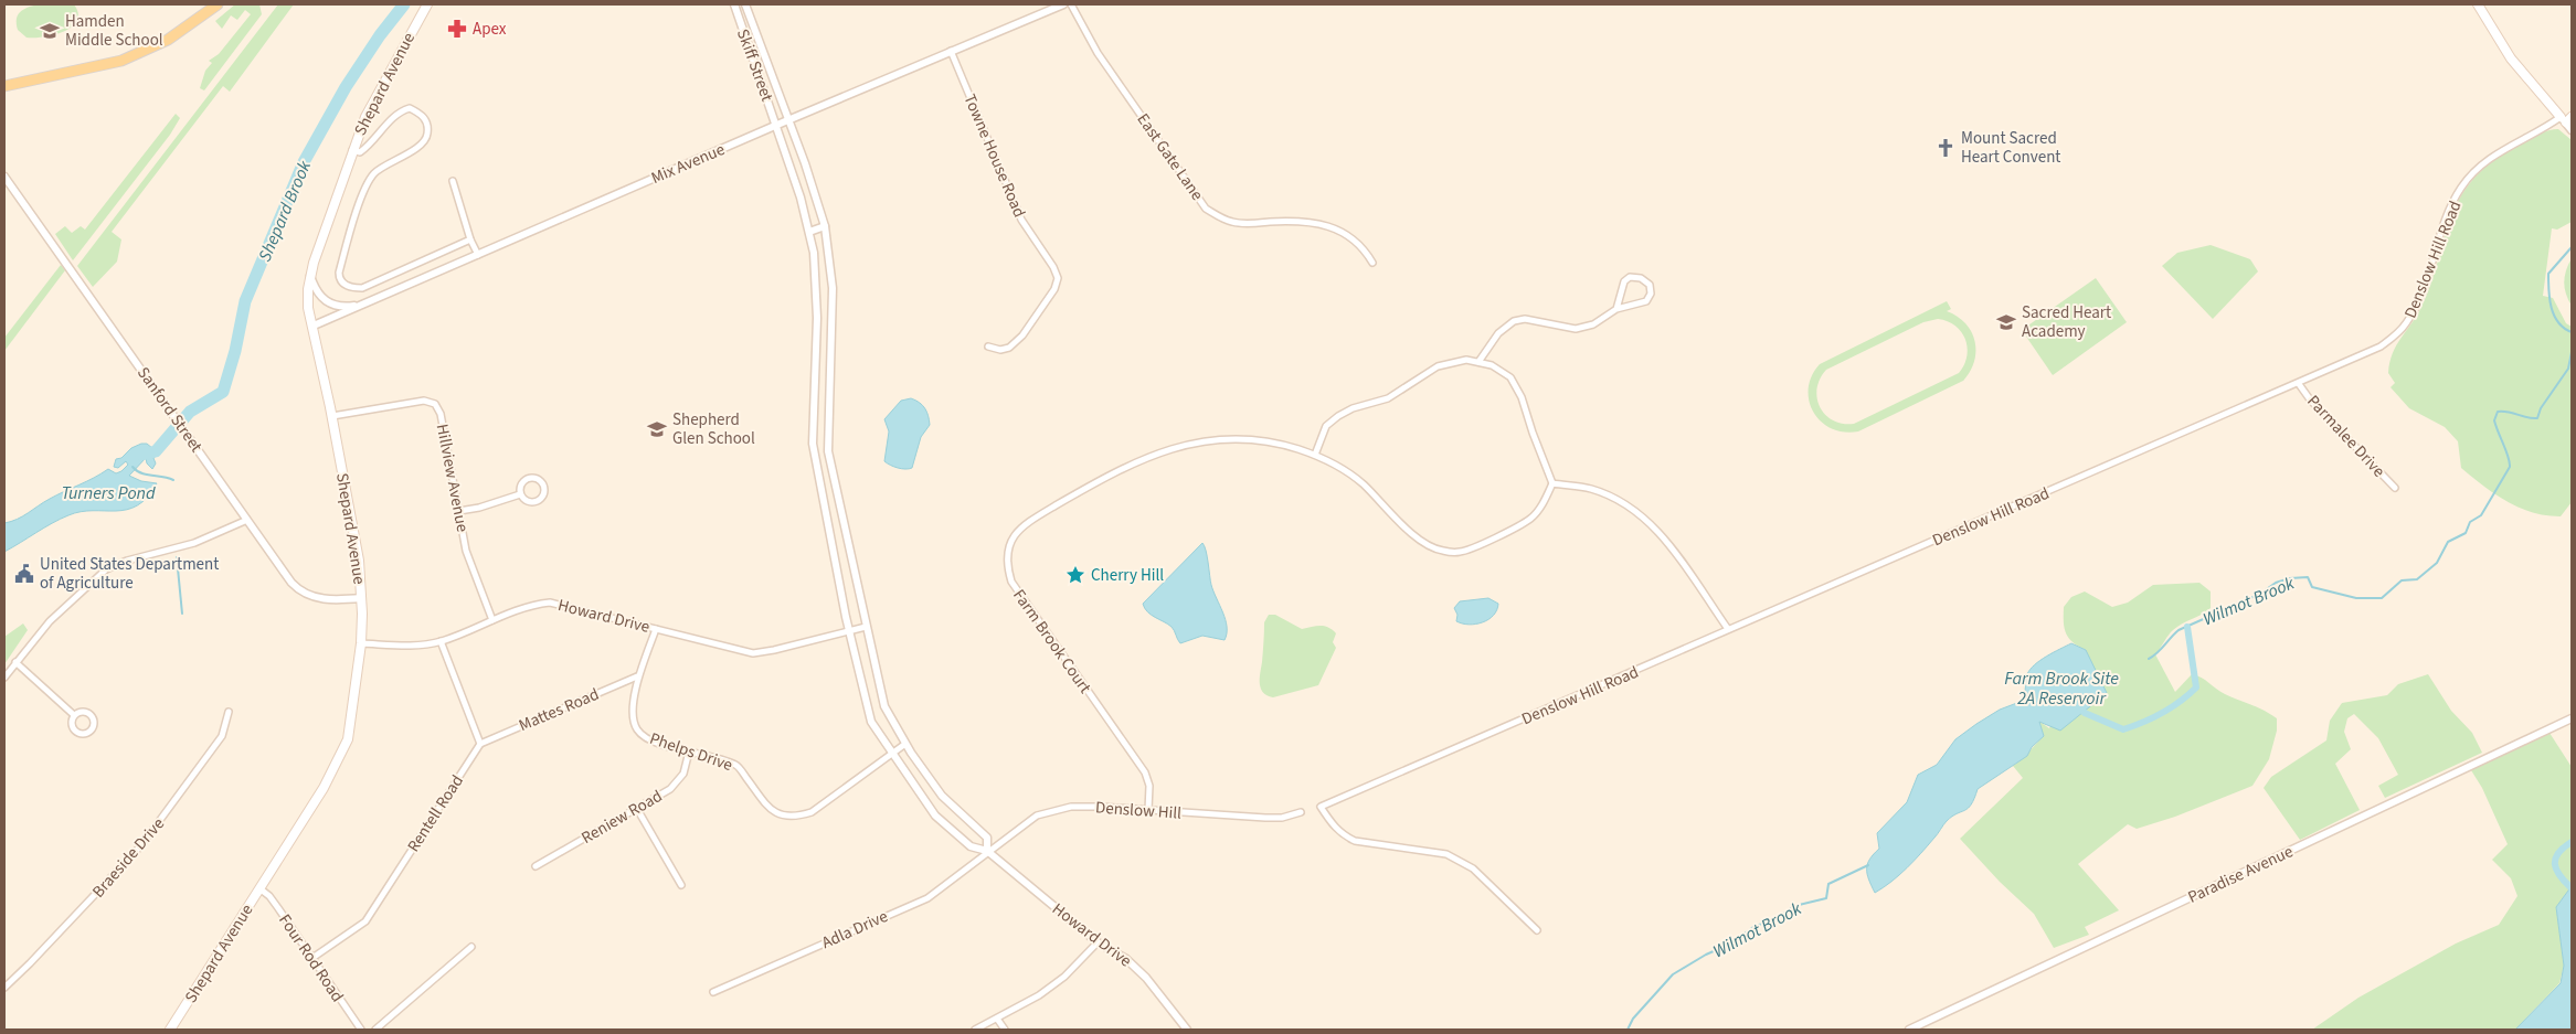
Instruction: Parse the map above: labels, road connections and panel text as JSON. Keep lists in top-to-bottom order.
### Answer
{
  "streets": {
    "main road": ["Shepard Avenue"],
    "street": [
      "Skiff Street",
      "Towne House Road",
      "East Gate Lane",
      "Mix Avenue",
      "Denslow Hill Road",
      "Sanford Street",
      "Parmalee Drive",
      "Hillview Avenue",
      "Howard Drive",
      "Farm Brook Court",
      "Mattes Road",
      "Phelps Drive",
      "Denslow Hill",
      "Rentell Road",
      "Reniew Road",
      "Braeside Drive",
      "Paradise Avenue",
      "Adla Drive",
      "Four Rod Road"
    ]
  },
  "crossings": [
    ["Skiff Street", "Mix Avenue"],
    ["Skiff Street", "Howard Drive"],
    ["Shepard Avenue", "Mix Avenue"],
    ["Shepard Avenue", "Sanford Street"],
    ["Shepard Avenue", "Hillview Avenue"],
    ["Shepard Avenue", "Howard Drive"],
    ["Shepard Avenue", "Four Rod Road"],
    ["Towne House Road", "Mix Avenue"],
    ["Denslow Hill Road", "Parmalee Drive"],
    ["Hillview Avenue", "Howard Drive"],
    ["Howard Drive", "Phelps Drive"],
    ["Howard Drive", "Denslow Hill"],
    ["Howard Drive", "Adla Drive"],
    ["Farm Brook Court", "Denslow Hill"],
    ["Mattes Road", "Phelps Drive"],
    ["Mattes Road", "Rentell Road"],
    ["Phelps Drive", "Reniew Road"],
    ["Denslow Hill", "Adla Drive"],
    ["Rentell Road", "Four Rod Road"]
  ],
  "water": [
    "Shepard Brook",
    "Turners Pond",
    "Wilmot Brook",
    "Farm Brook Site 2A Reservoir"
  ],
  "places": {
    "pharmacy": ["Apex"],
    "school or university": ["Hamden Middle School", "Sacred Heart Academy", "Shepherd Glen School"],
    "church": ["Mount Sacred Heart Convent"],
    "public building": ["United States Department of Agriculture"],
    "place": ["Cherry Hill"]
  }
}
